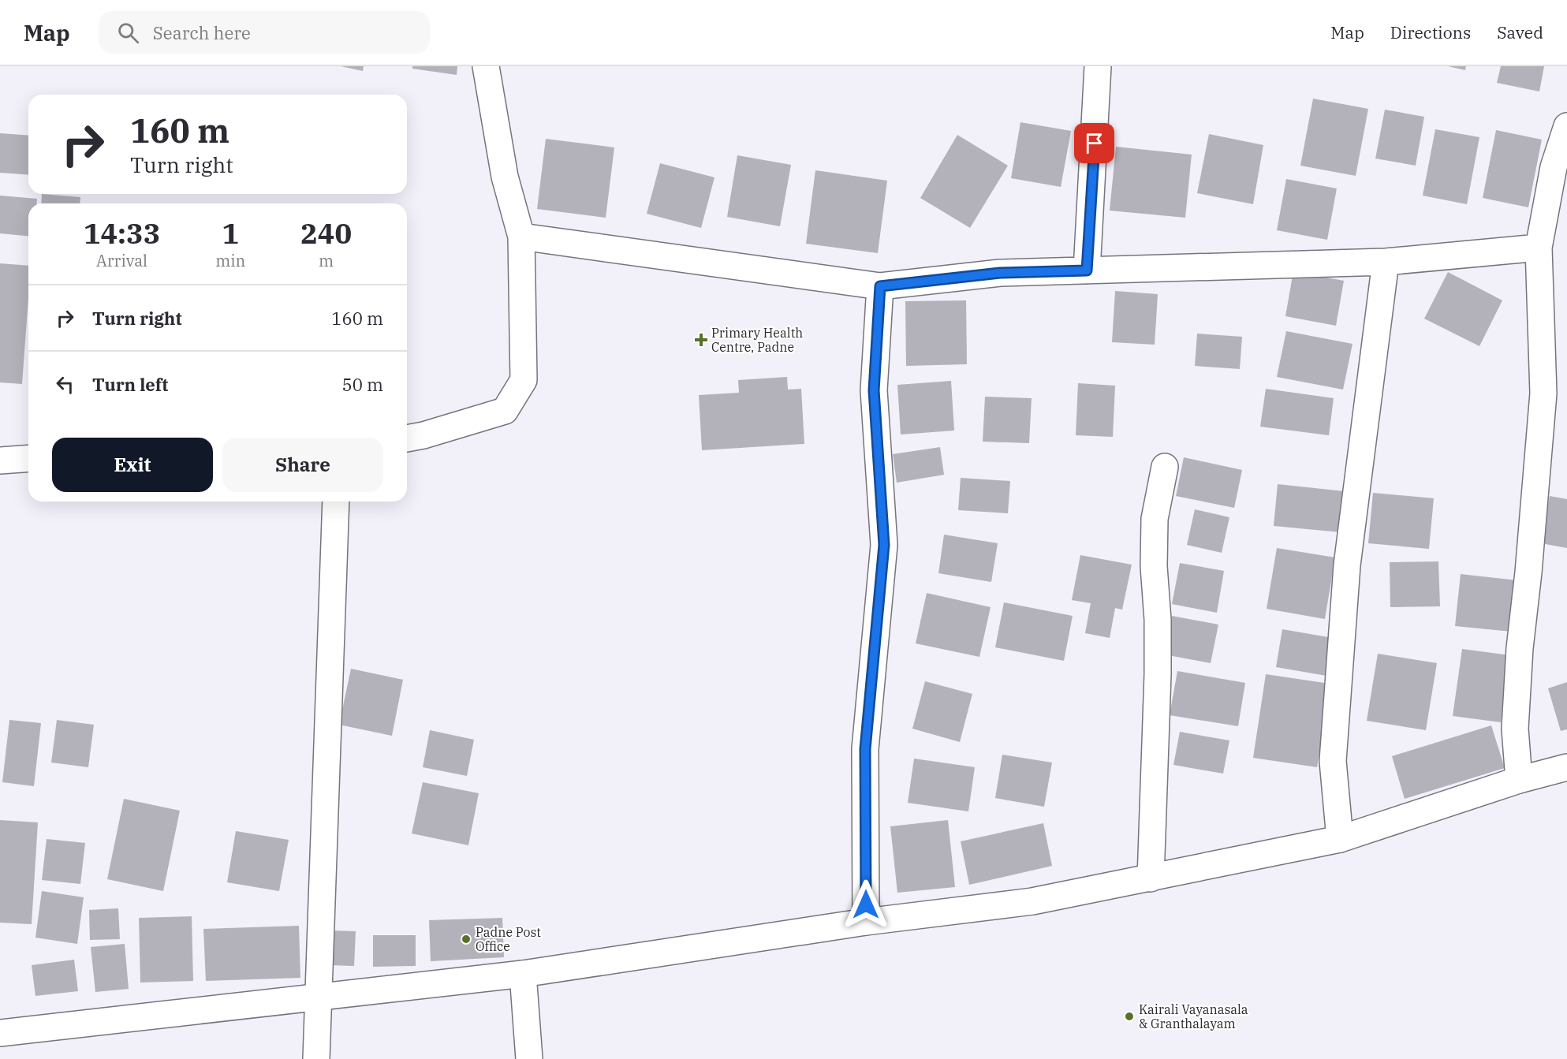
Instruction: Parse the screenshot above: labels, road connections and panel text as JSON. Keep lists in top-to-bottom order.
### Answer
{
  "places": {
    "health": ["Primary Health Centre, Padne"],
    "other": ["Padne Post Office", "Kairali Vayanasala & Granthalayam"]
  },
  "page": {
    "header": "Map",
    "search": "Search here",
    "nav": ["Map", "Directions", "Saved"],
    "turn": ["160 m", "Turn right"],
    "eta": [
      "14:33",
      "Arrival",
      "1",
      "min",
      "240",
      "m"
    ],
    "list": [
      {
        "name": "Turn right",
        "value": "160 m"
      },
      {
        "name": "Turn left",
        "value": "50 m"
      }
    ],
    "buttons": ["Exit", "Share"]
  }
}
